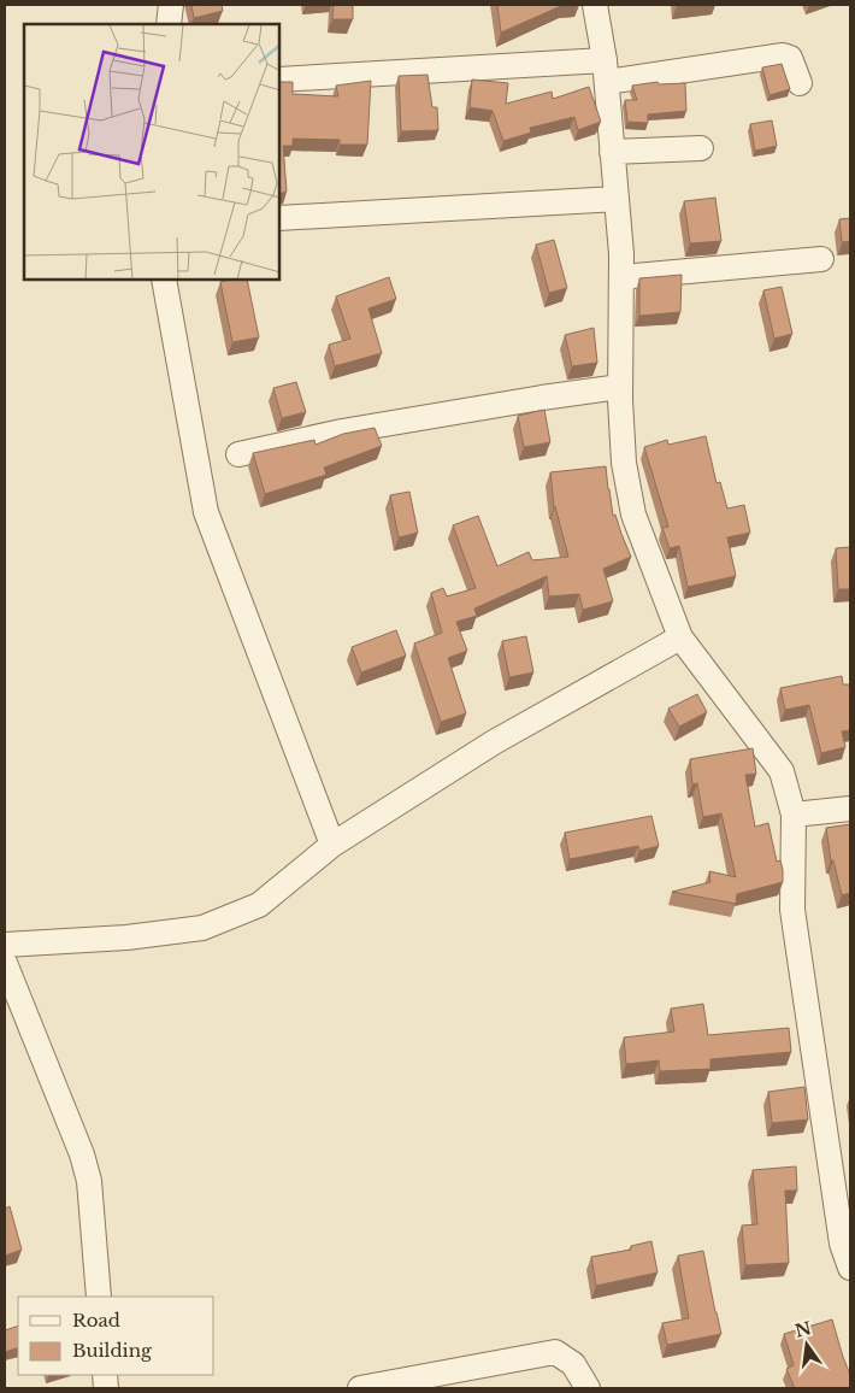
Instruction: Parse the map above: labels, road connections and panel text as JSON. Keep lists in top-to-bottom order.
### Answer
{
  "legend": ["Road", "Building"],
  "north": "top"
}
